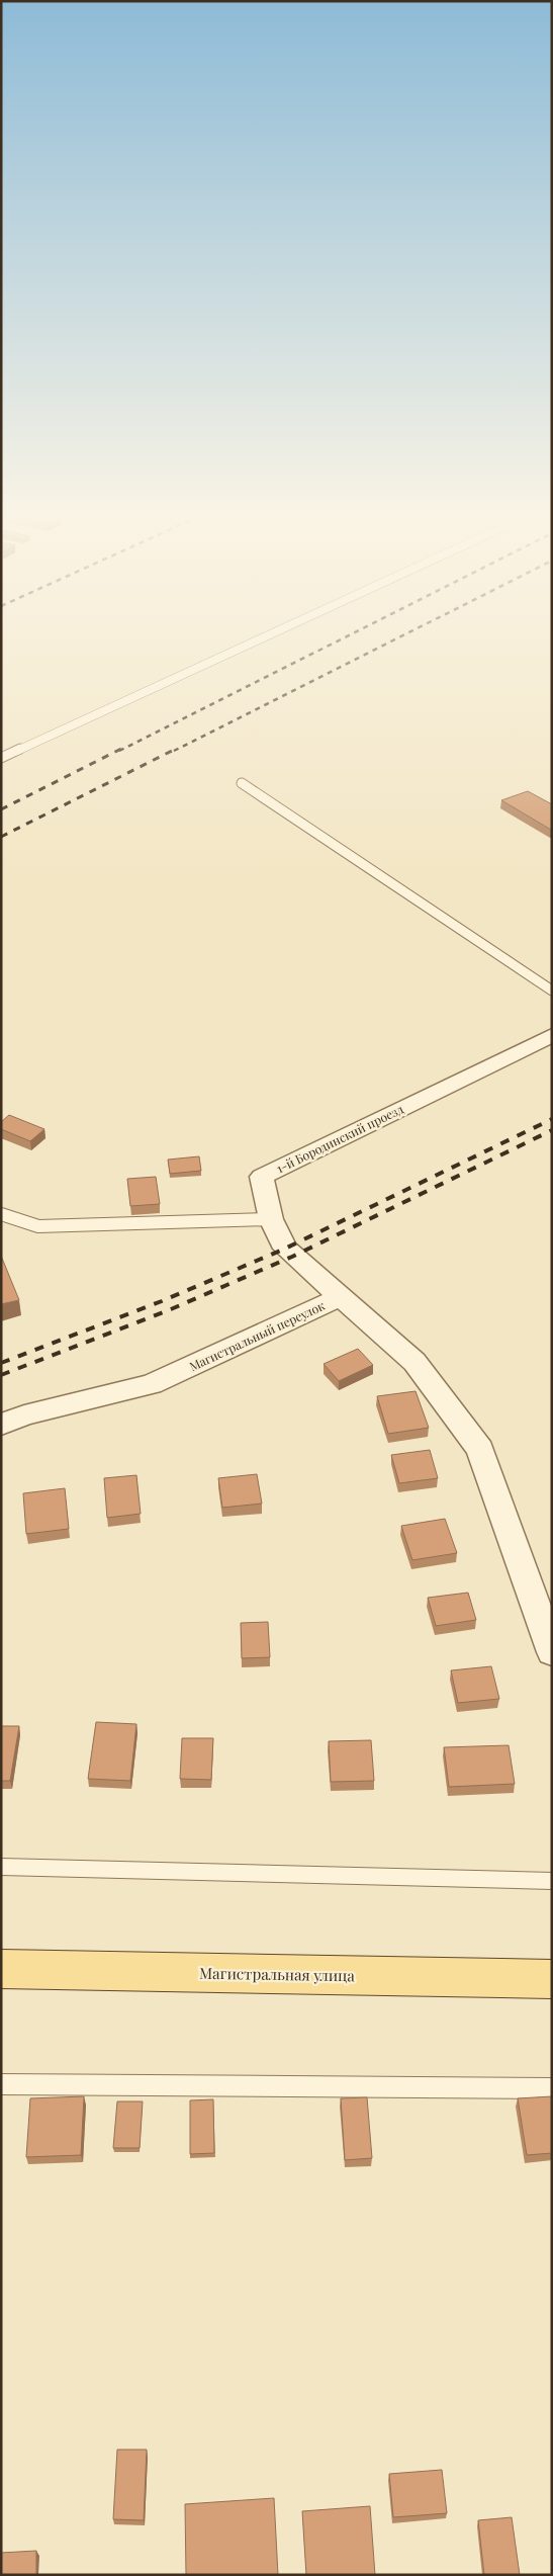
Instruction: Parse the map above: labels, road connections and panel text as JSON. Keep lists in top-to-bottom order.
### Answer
{
  "streets": {
    "main road": ["Магистральная улица"],
    "street": ["1-й Бородинский проезд", "Магистральный переулок"]
  },
  "crossings": [
    ["1-й Бородинский проезд", "Магистральный переулок"]
  ]
}
